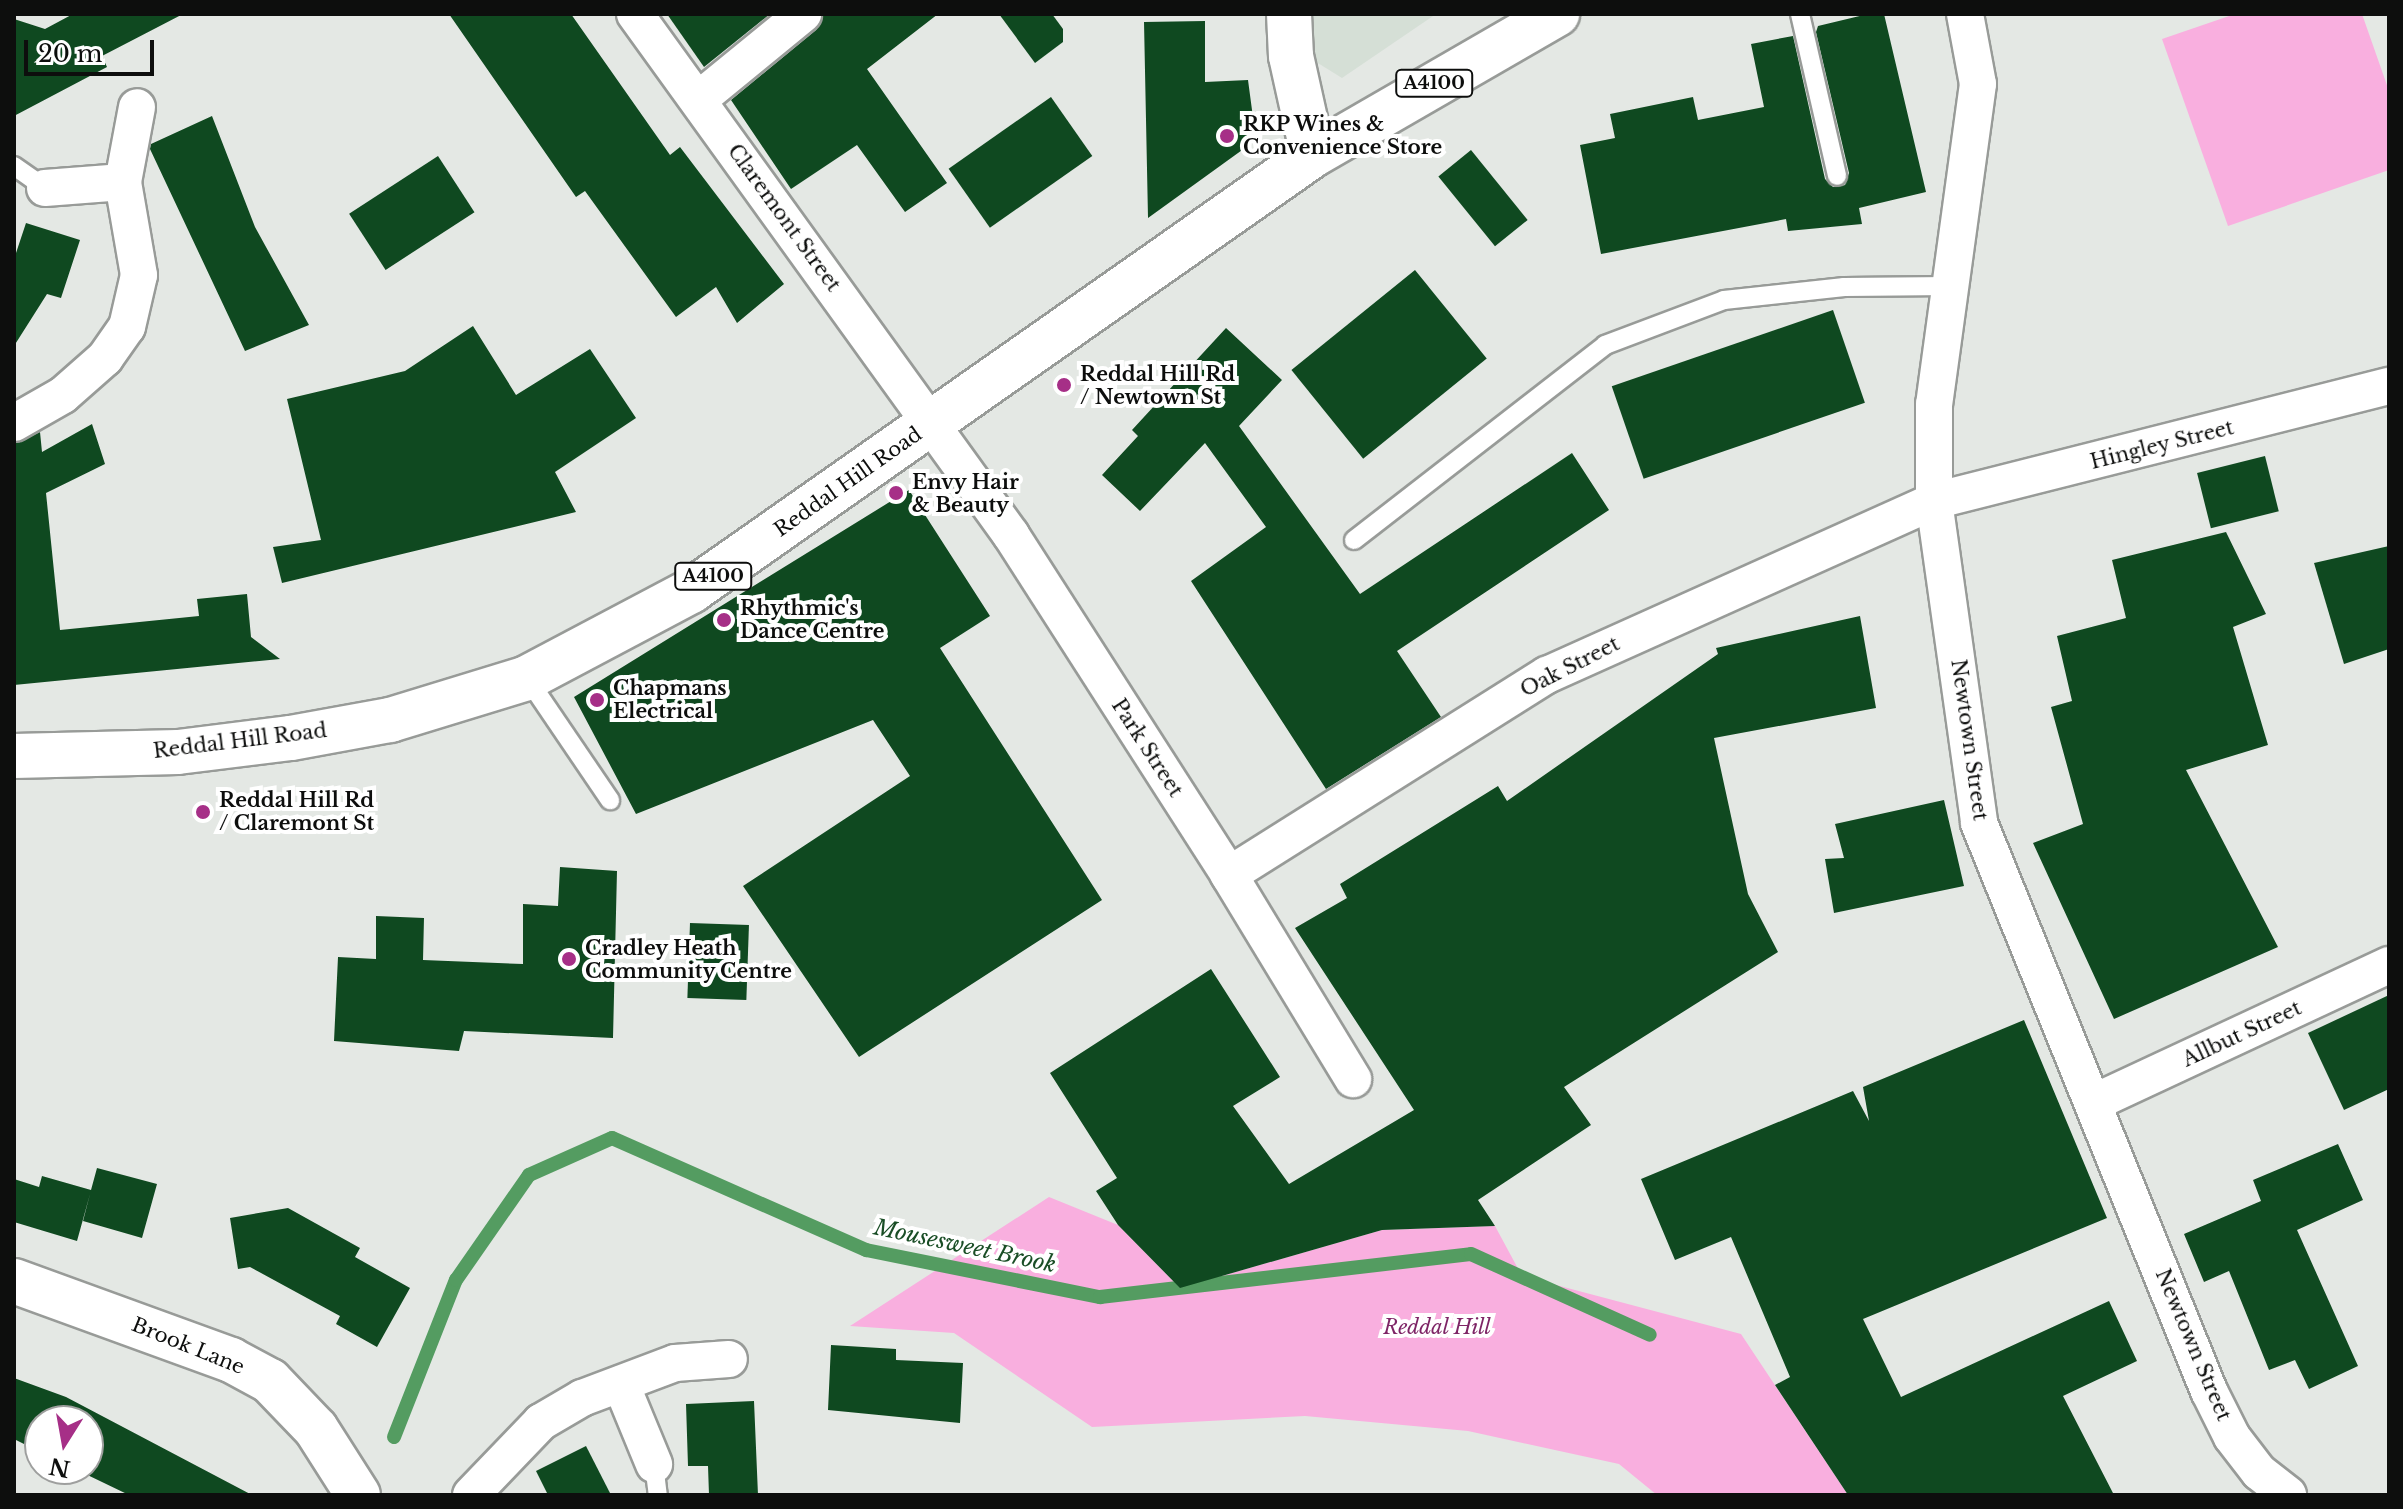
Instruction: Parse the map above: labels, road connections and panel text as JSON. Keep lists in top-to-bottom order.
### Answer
{
  "streets": {
    "main road": ["A4100", "Reddal Hill Road", "Brook Lane"],
    "street": [
      "Claremont Street",
      "Hingley Street",
      "Oak Street",
      "Newtown Street",
      "Park Street",
      "Allbut Street"
    ]
  },
  "crossings": [
    ["Claremont Street", "Reddal Hill Road"],
    ["Claremont Street", "Park Street"],
    ["Hingley Street", "Oak Street"],
    ["Hingley Street", "Newtown Street"],
    ["Reddal Hill Road", "Park Street"],
    ["Oak Street", "Newtown Street"],
    ["Oak Street", "Park Street"],
    ["Newtown Street", "Allbut Street"]
  ],
  "water": ["Mousesweet Brook"],
  "parks": ["Reddal Hill"],
  "places": [
    "RKP Wines & Convenience Store",
    "Reddal Hill Rd / Newtown St",
    "Envy Hair & Beauty",
    "Rhythmic's Dance Centre",
    "Chapmans Electrical",
    "Reddal Hill Rd / Claremont St",
    "Cradley Heath Community Centre"
  ],
  "scale_bar": "20 m",
  "north": "bottom"
}
